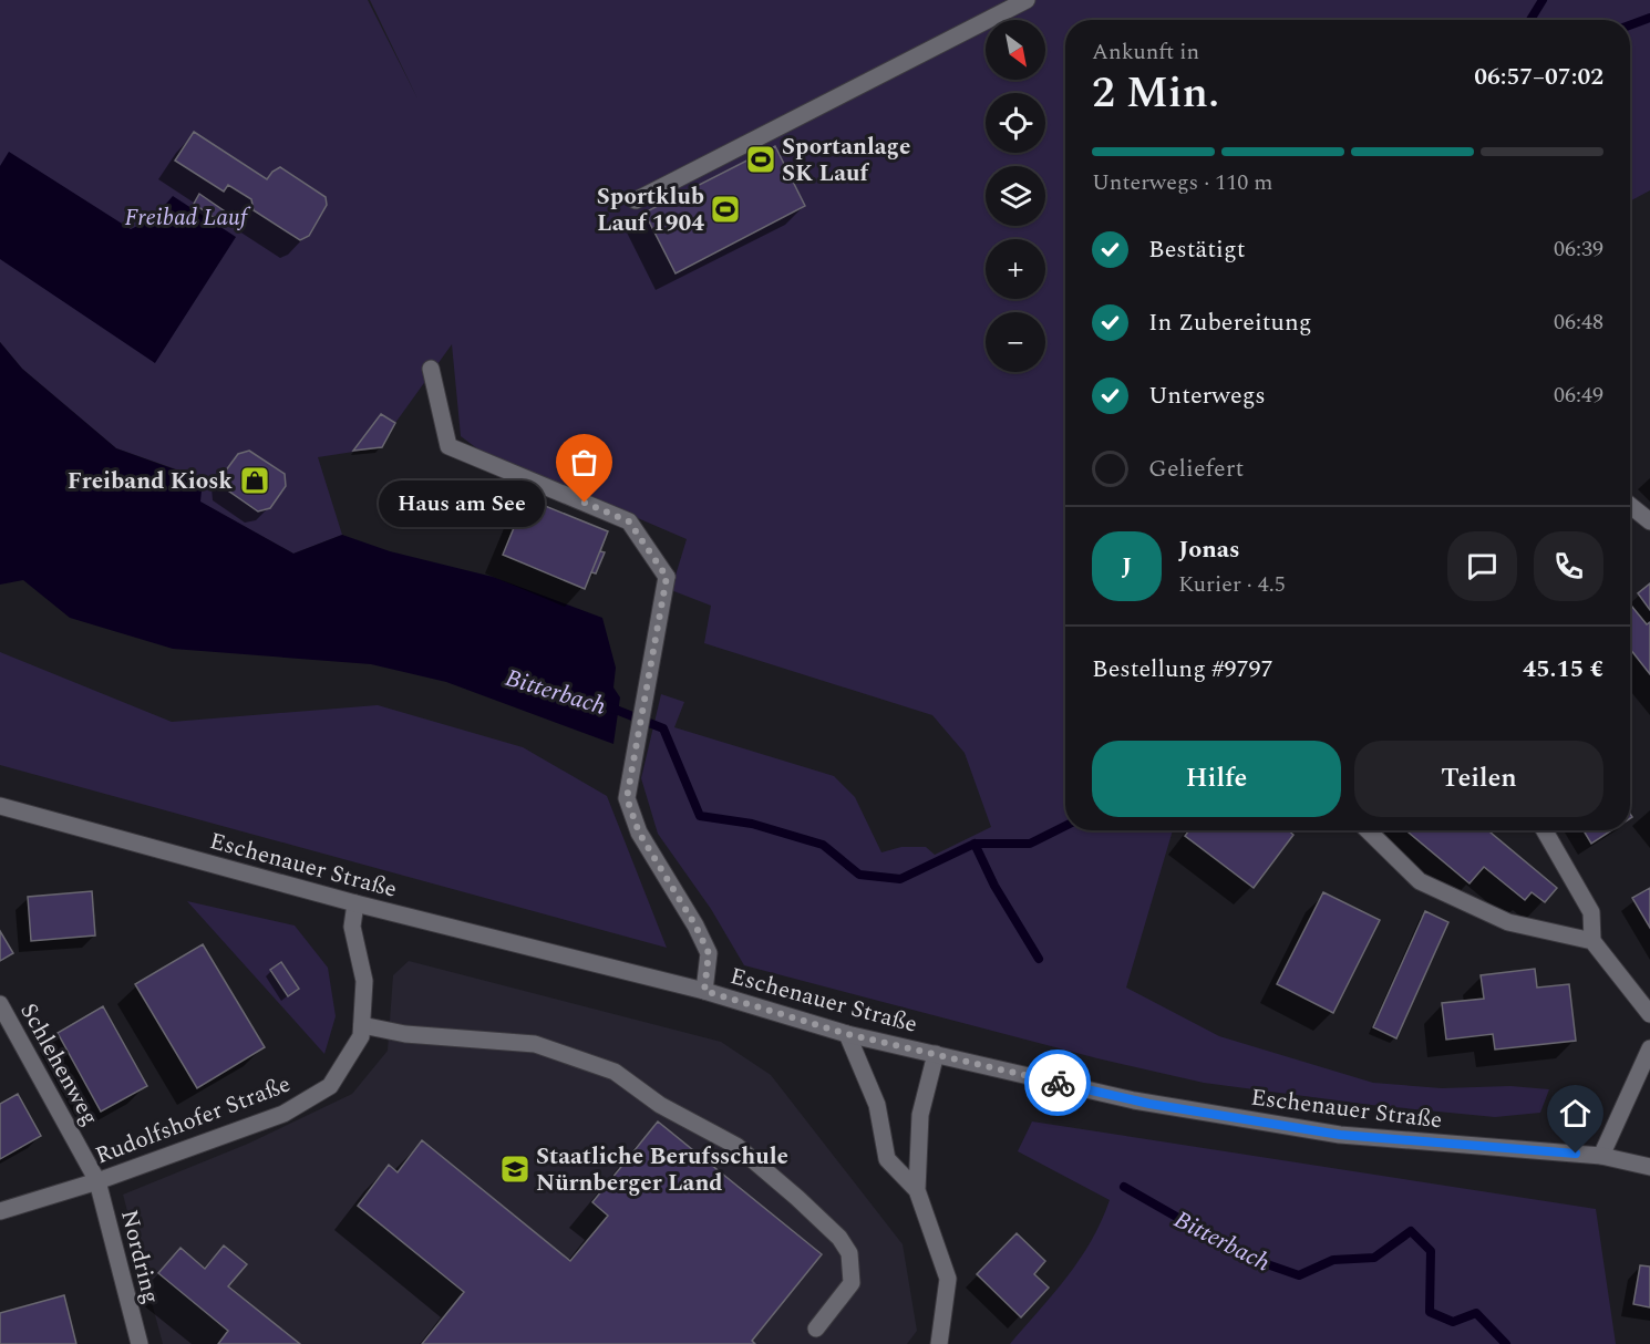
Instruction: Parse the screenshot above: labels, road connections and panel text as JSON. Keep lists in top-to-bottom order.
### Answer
{
  "streets": {
    "street": [
      "Eschenauer Straße",
      "Schlehenweg",
      "Rudolfshofer Straße",
      "Nordring"
    ]
  },
  "crossings": [
    ["Eschenauer Straße", "Rudolfshofer Straße"],
    ["Schlehenweg", "Rudolfshofer Straße"],
    ["Schlehenweg", "Nordring"],
    ["Rudolfshofer Straße", "Nordring"]
  ],
  "water": ["Bitterbach"],
  "parks": ["Freibad Lauf"],
  "places": {
    "sports": ["Sportanlage SK Lauf", "Sportklub Lauf 1904"],
    "shop": ["Freiband Kiosk"],
    "other": ["Haus am See"],
    "school or university": ["Staatliche Berufsschule Nürnberger Land"]
  },
  "north": "bottom right",
  "page": {
    "map_buttons": ["+", "−"],
    "heading": ["2 Min.", "Ankunft in", "06:57–07:02"],
    "panel": [
      "Jonas",
      "Kurier · 4.5",
      "Bestellung #9797",
      "45.15 €"
    ],
    "bar": "Unterwegs · 110 m",
    "list": [
      ["Bestätigt", "06:39"],
      ["In Zubereitung", "06:48"],
      ["Unterwegs", "06:49"],
      "Geliefert"
    ],
    "bubble": "Haus am See",
    "round": "J",
    "buttons": ["Hilfe", "Teilen"]
  }
}
